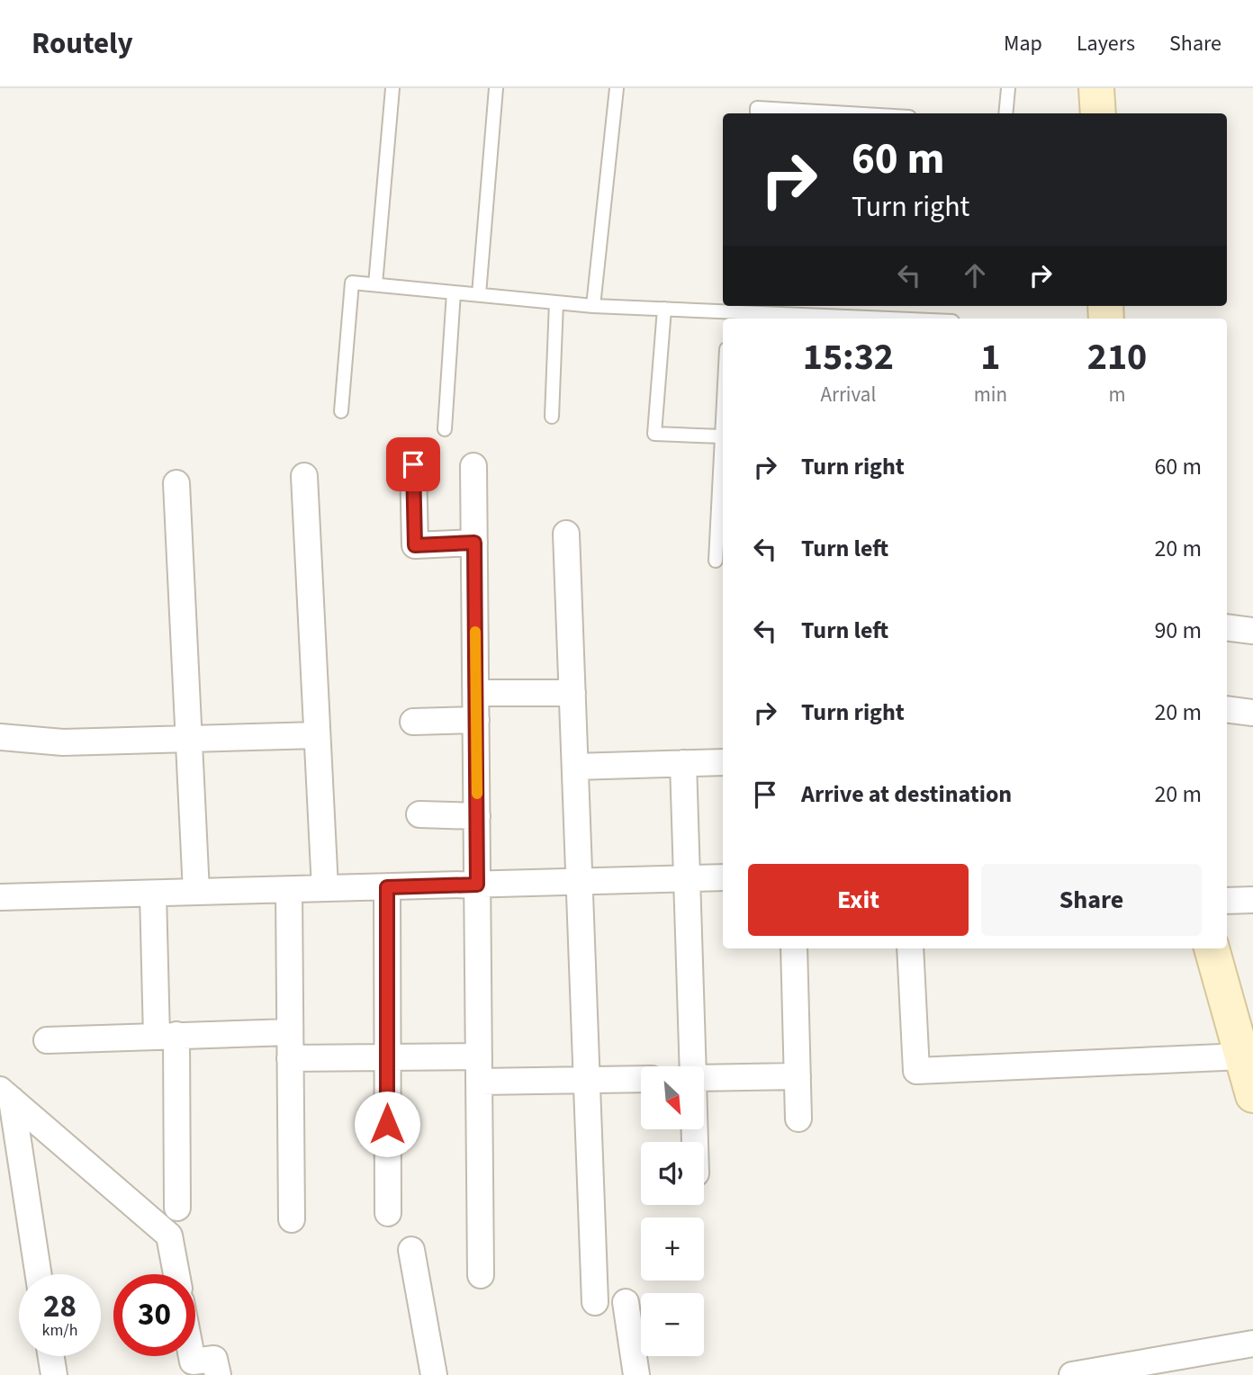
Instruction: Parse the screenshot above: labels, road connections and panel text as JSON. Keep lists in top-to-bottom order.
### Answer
{
  "north": "bottom right",
  "page": {
    "header": "Routely",
    "nav": ["Map", "Layers", "Share"],
    "turn": ["60 m", "Turn right"],
    "eta": [
      "15:32",
      "Arrival",
      "1",
      "min",
      "210",
      "m"
    ],
    "list": [
      {
        "name": "Turn right",
        "value": "60 m"
      },
      {
        "name": "Turn left",
        "value": "20 m"
      },
      {
        "name": "Turn left",
        "value": "90 m"
      },
      {
        "name": "Turn right",
        "value": "20 m"
      },
      {
        "name": "Arrive at destination",
        "value": "20 m"
      }
    ],
    "buttons": ["Exit", "Share"],
    "map_buttons": ["+", "−"],
    "speed": "28 km/h",
    "limit": "30"
  }
}
